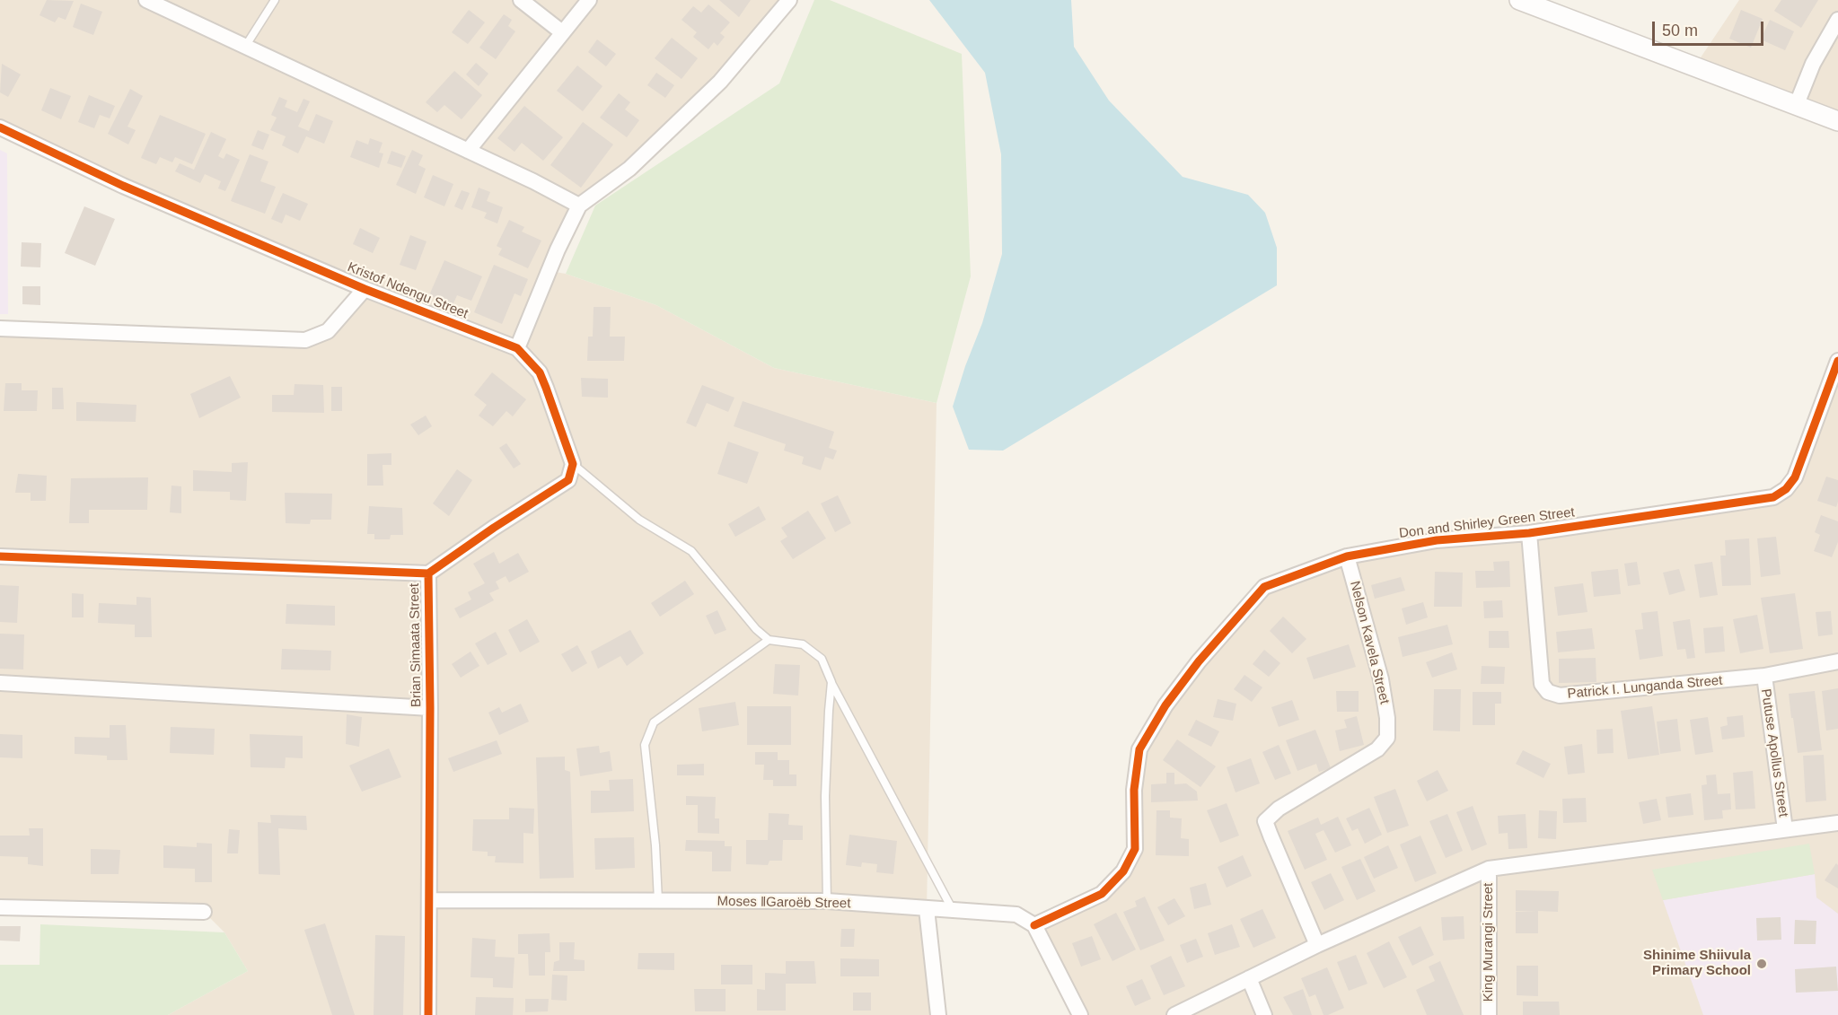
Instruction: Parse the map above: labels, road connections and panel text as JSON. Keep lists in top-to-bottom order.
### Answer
{
  "streets": {
    "street": [
      "Kristof Ndengu Street",
      "Don and Shirley Green Street",
      "Nelson Kavela Street",
      "Brian Simaata Street",
      "Patrick I. Lunganda Street",
      "Putuse Apollus Street",
      "Moses ǁGaroëb Street",
      "King Murangi Street"
    ]
  },
  "crossings": [
    ["Don and Shirley Green Street", "Nelson Kavela Street"],
    ["Don and Shirley Green Street", "Patrick I. Lunganda Street"],
    ["Don and Shirley Green Street", "Moses ǁGaroëb Street"],
    ["Brian Simaata Street", "Moses ǁGaroëb Street"],
    ["Patrick I. Lunganda Street", "Putuse Apollus Street"]
  ],
  "places": ["Shinime Shiivula Primary School"],
  "scale_bar": "50 m"
}
